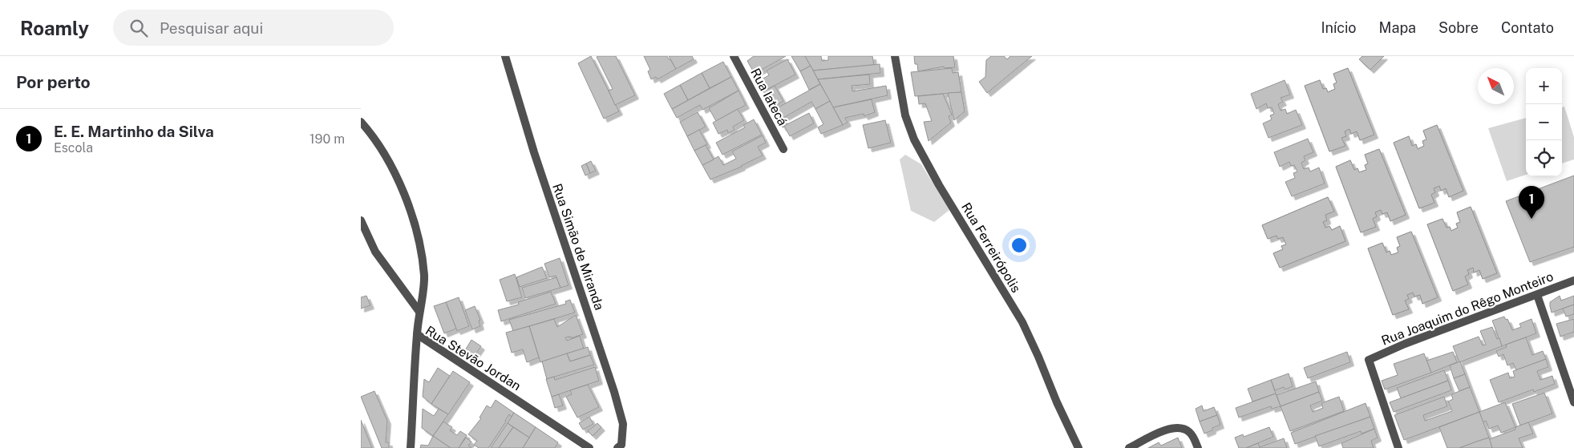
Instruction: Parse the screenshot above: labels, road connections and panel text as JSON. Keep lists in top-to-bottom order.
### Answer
{
  "streets": {
    "street": [
      "Rua Iatecá",
      "Rua Simão de Miranda",
      "Rua Ferreirópolis",
      "Rua Joaquim do Rêgo Monteiro",
      "Rua Stevão Jordan"
    ]
  },
  "north": "top left",
  "page": {
    "header": "Roamly",
    "search": "Pesquisar aqui",
    "nav": [
      "Início",
      "Mapa",
      "Sobre",
      "Contato"
    ],
    "heading": "Por perto",
    "map_buttons": ["+", "−"],
    "list": [
      {
        "mark": "1",
        "name": "E. E. Martinho da Silva",
        "note": "Escola",
        "value": "190 m"
      }
    ],
    "pins": "1"
  }
}
